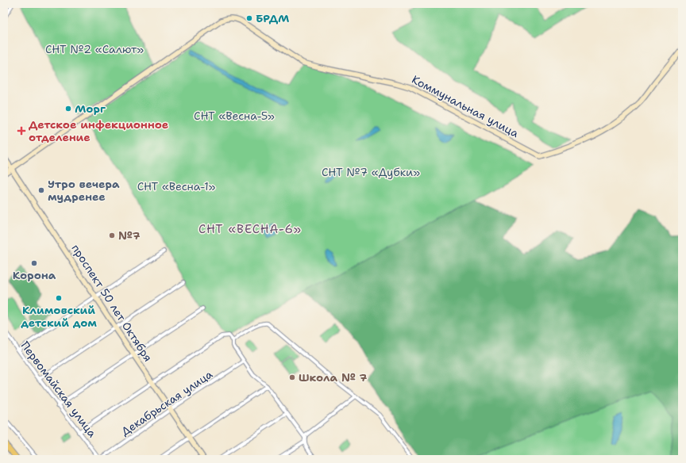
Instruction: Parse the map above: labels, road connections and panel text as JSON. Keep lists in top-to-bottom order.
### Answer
{
  "streets": {
    "street": [
      "Коммунальная улица",
      "проспект 50 лет Октября",
      "Первомайская улица",
      "Декабрьская улица"
    ]
  },
  "crossings": [
    ["Коммунальная улица", "проспект 50 лет Октября"],
    ["проспект 50 лет Октября", "Декабрьская улица"],
    ["Первомайская улица", "Декабрьская улица"]
  ],
  "districts": ["СНТ «ВЕСНА-6»"],
  "parks": [
    "СНТ №2 «Салют»",
    "СНТ «Весна-5»",
    "СНТ №7 «Дубки»",
    "СНТ «Весна-1»"
  ],
  "places": {
    "other": [
      "БРДМ",
      "Морг",
      "Утро вечера мудренее",
      "№7",
      "Корона",
      "Климовский детский дом",
      "Школа № 7"
    ],
    "health": ["Детское инфекционное отделение"]
  }
}
